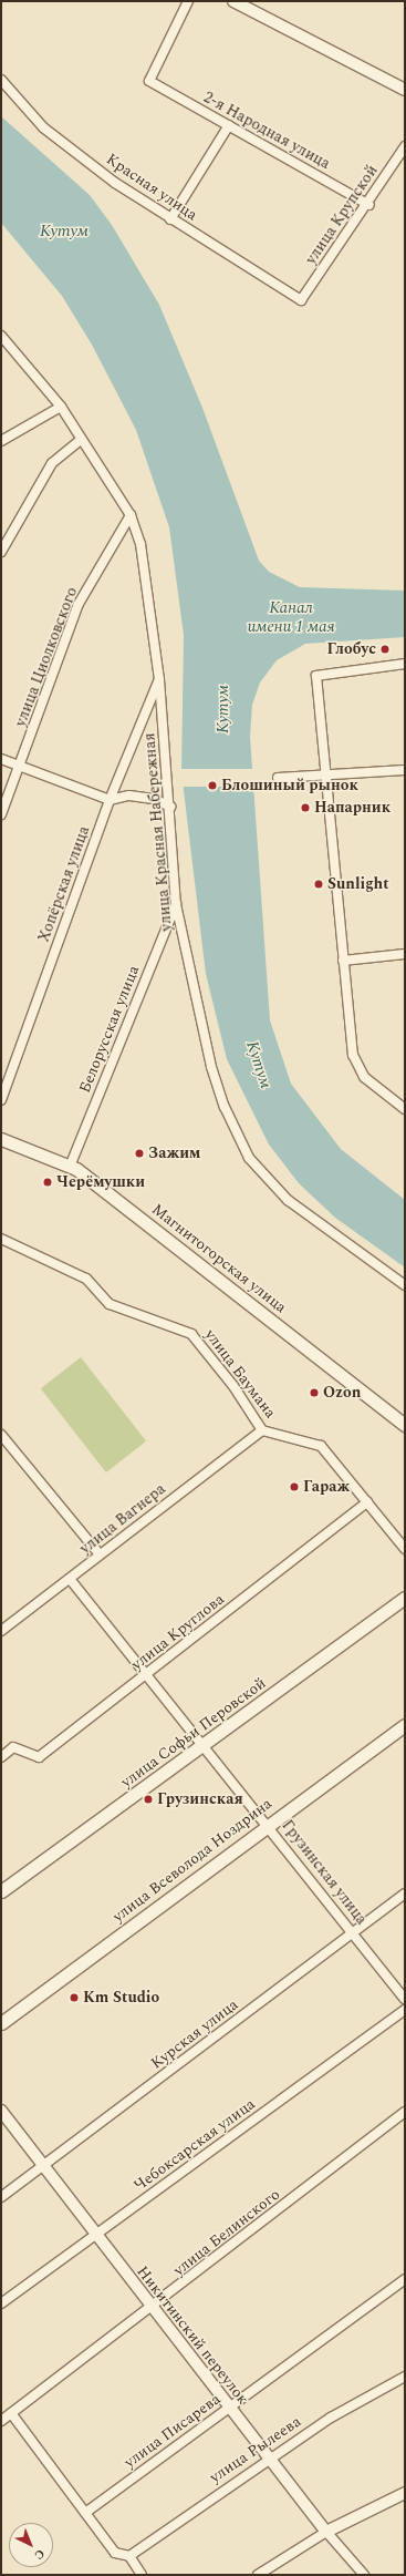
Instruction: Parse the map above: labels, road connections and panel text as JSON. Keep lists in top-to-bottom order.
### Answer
{
  "streets": {
    "main road": ["Магнитогорская улица", "улица Софьи Перовской", "улица Всеволода Ноздрина"],
    "street": [
      "2-я Народная улица",
      "Красная улица",
      "улица Крупской",
      "улица Циолковского",
      "улица Красная Набережная",
      "Хопёрская улица",
      "Белорусская улица",
      "улица Баумана",
      "улица Вагнера",
      "улица Круглова",
      "Грузинская улица",
      "Курская улица",
      "Чебоксарская улица",
      "улица Белинского",
      "Никитинский переулок",
      "улица Писарева",
      "улица Рылеева"
    ]
  },
  "crossings": [
    ["2-я Народная улица", "улица Крупской"],
    ["Красная улица", "улица Крупской"],
    ["улица Циолковского", "улица Красная Набережная"],
    ["улица Красная Набережная", "Хопёрская улица"],
    ["улица Красная Набережная", "Белорусская улица"],
    ["Белорусская улица", "Магнитогорская улица"],
    ["улица Баумана", "улица Вагнера"],
    ["улица Баумана", "улица Круглова"],
    ["улица Вагнера", "Грузинская улица"],
    ["улица Круглова", "Грузинская улица"],
    ["улица Софьи Перовской", "Грузинская улица"],
    ["улица Всеволода Ноздрина", "Грузинская улица"],
    ["Грузинская улица", "Курская улица"],
    ["Курская улица", "Никитинский переулок"],
    ["Чебоксарская улица", "Никитинский переулок"],
    ["улица Белинского", "Никитинский переулок"],
    ["Никитинский переулок", "улица Писарева"],
    ["Никитинский переулок", "улица Рылеева"]
  ],
  "water": ["Кутум", "Канал имени 1 мая"],
  "places": [
    "Глобус",
    "Блошиный рынок",
    "Напарник",
    "Sunlight",
    "Зажим",
    "Черёмушки",
    "Ozon",
    "Гараж",
    "Грузинская",
    "Кm Studio"
  ],
  "north": "bottom right"
}
